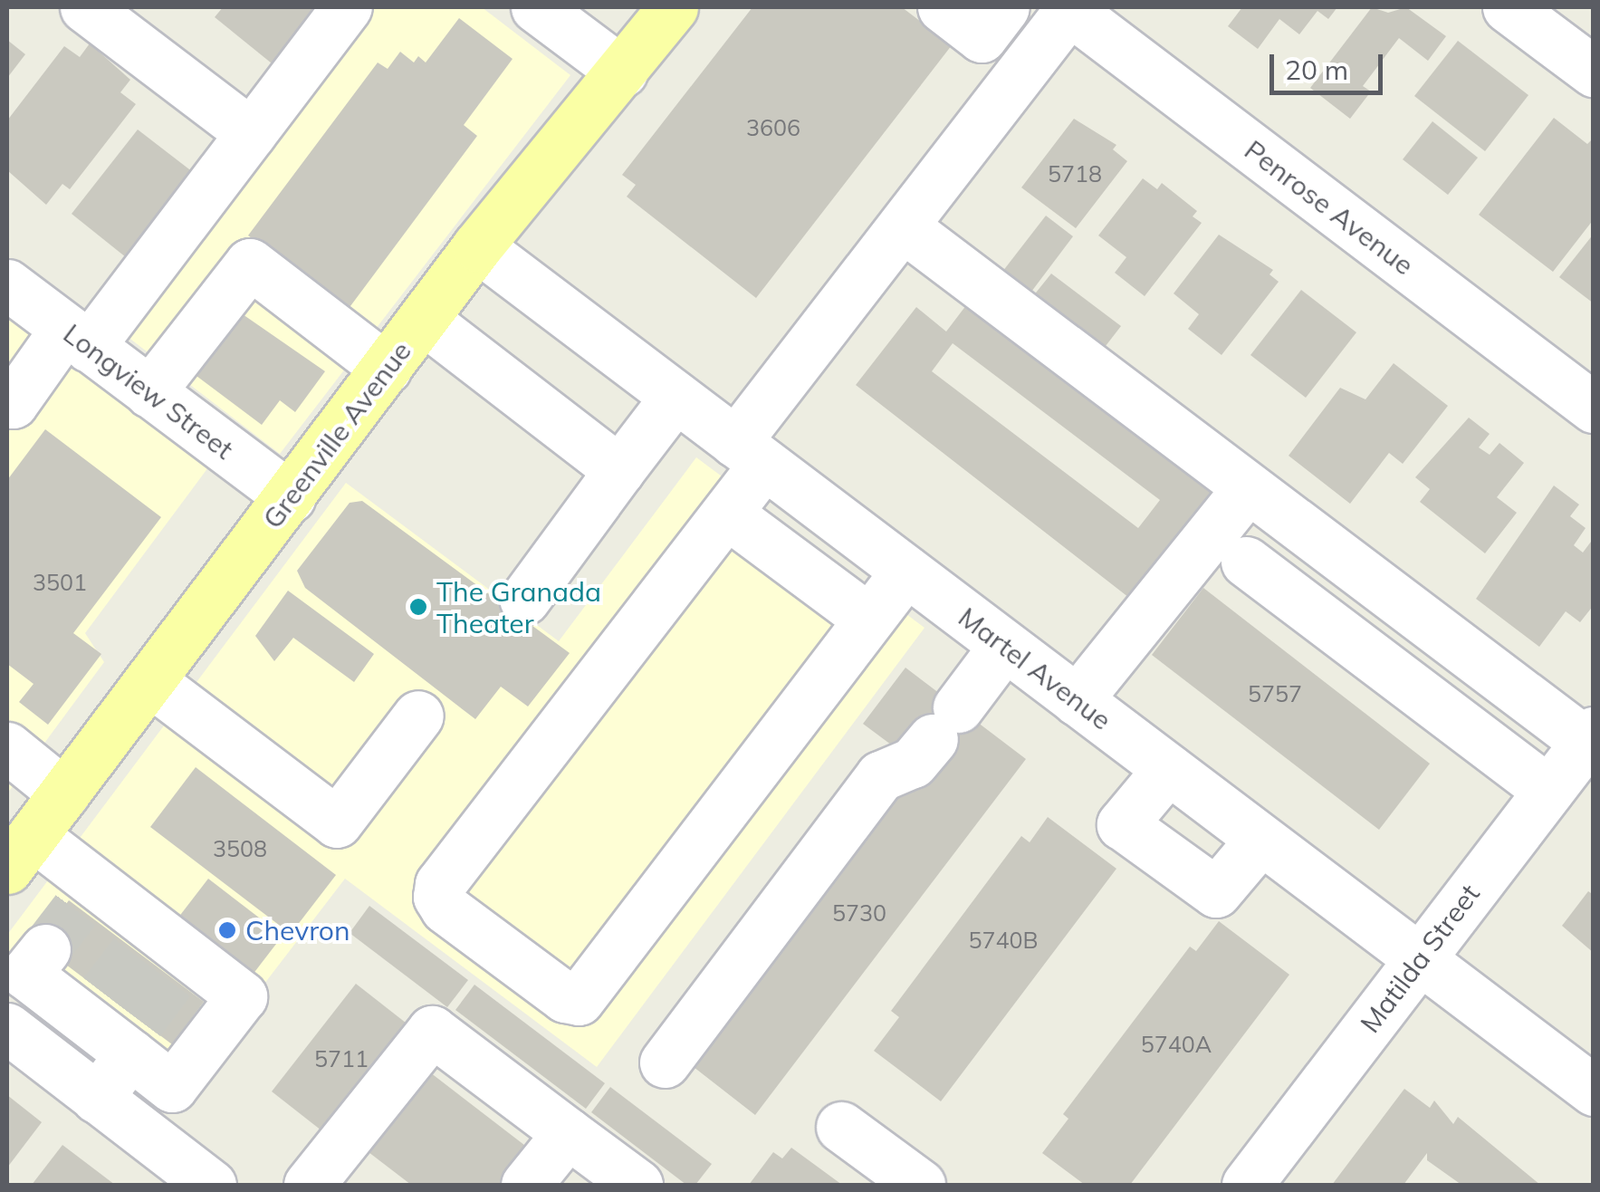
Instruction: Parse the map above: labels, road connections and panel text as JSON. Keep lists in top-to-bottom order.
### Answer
{
  "streets": {
    "main road": ["Greenville Avenue"],
    "street": [
      "Penrose Avenue",
      "Longview Street",
      "Martel Avenue",
      "Matilda Street"
    ]
  },
  "crossings": [
    ["Longview Street", "Greenville Avenue"],
    ["Greenville Avenue", "Martel Avenue"],
    ["Martel Avenue", "Matilda Street"]
  ],
  "places": ["The Granada Theater", "Chevron"],
  "house_numbers": [
    "3606",
    "5718",
    "3501",
    "5757",
    "3508",
    "5730",
    "5740B",
    "5740A",
    "5711"
  ],
  "scale_bar": "20 m"
}
